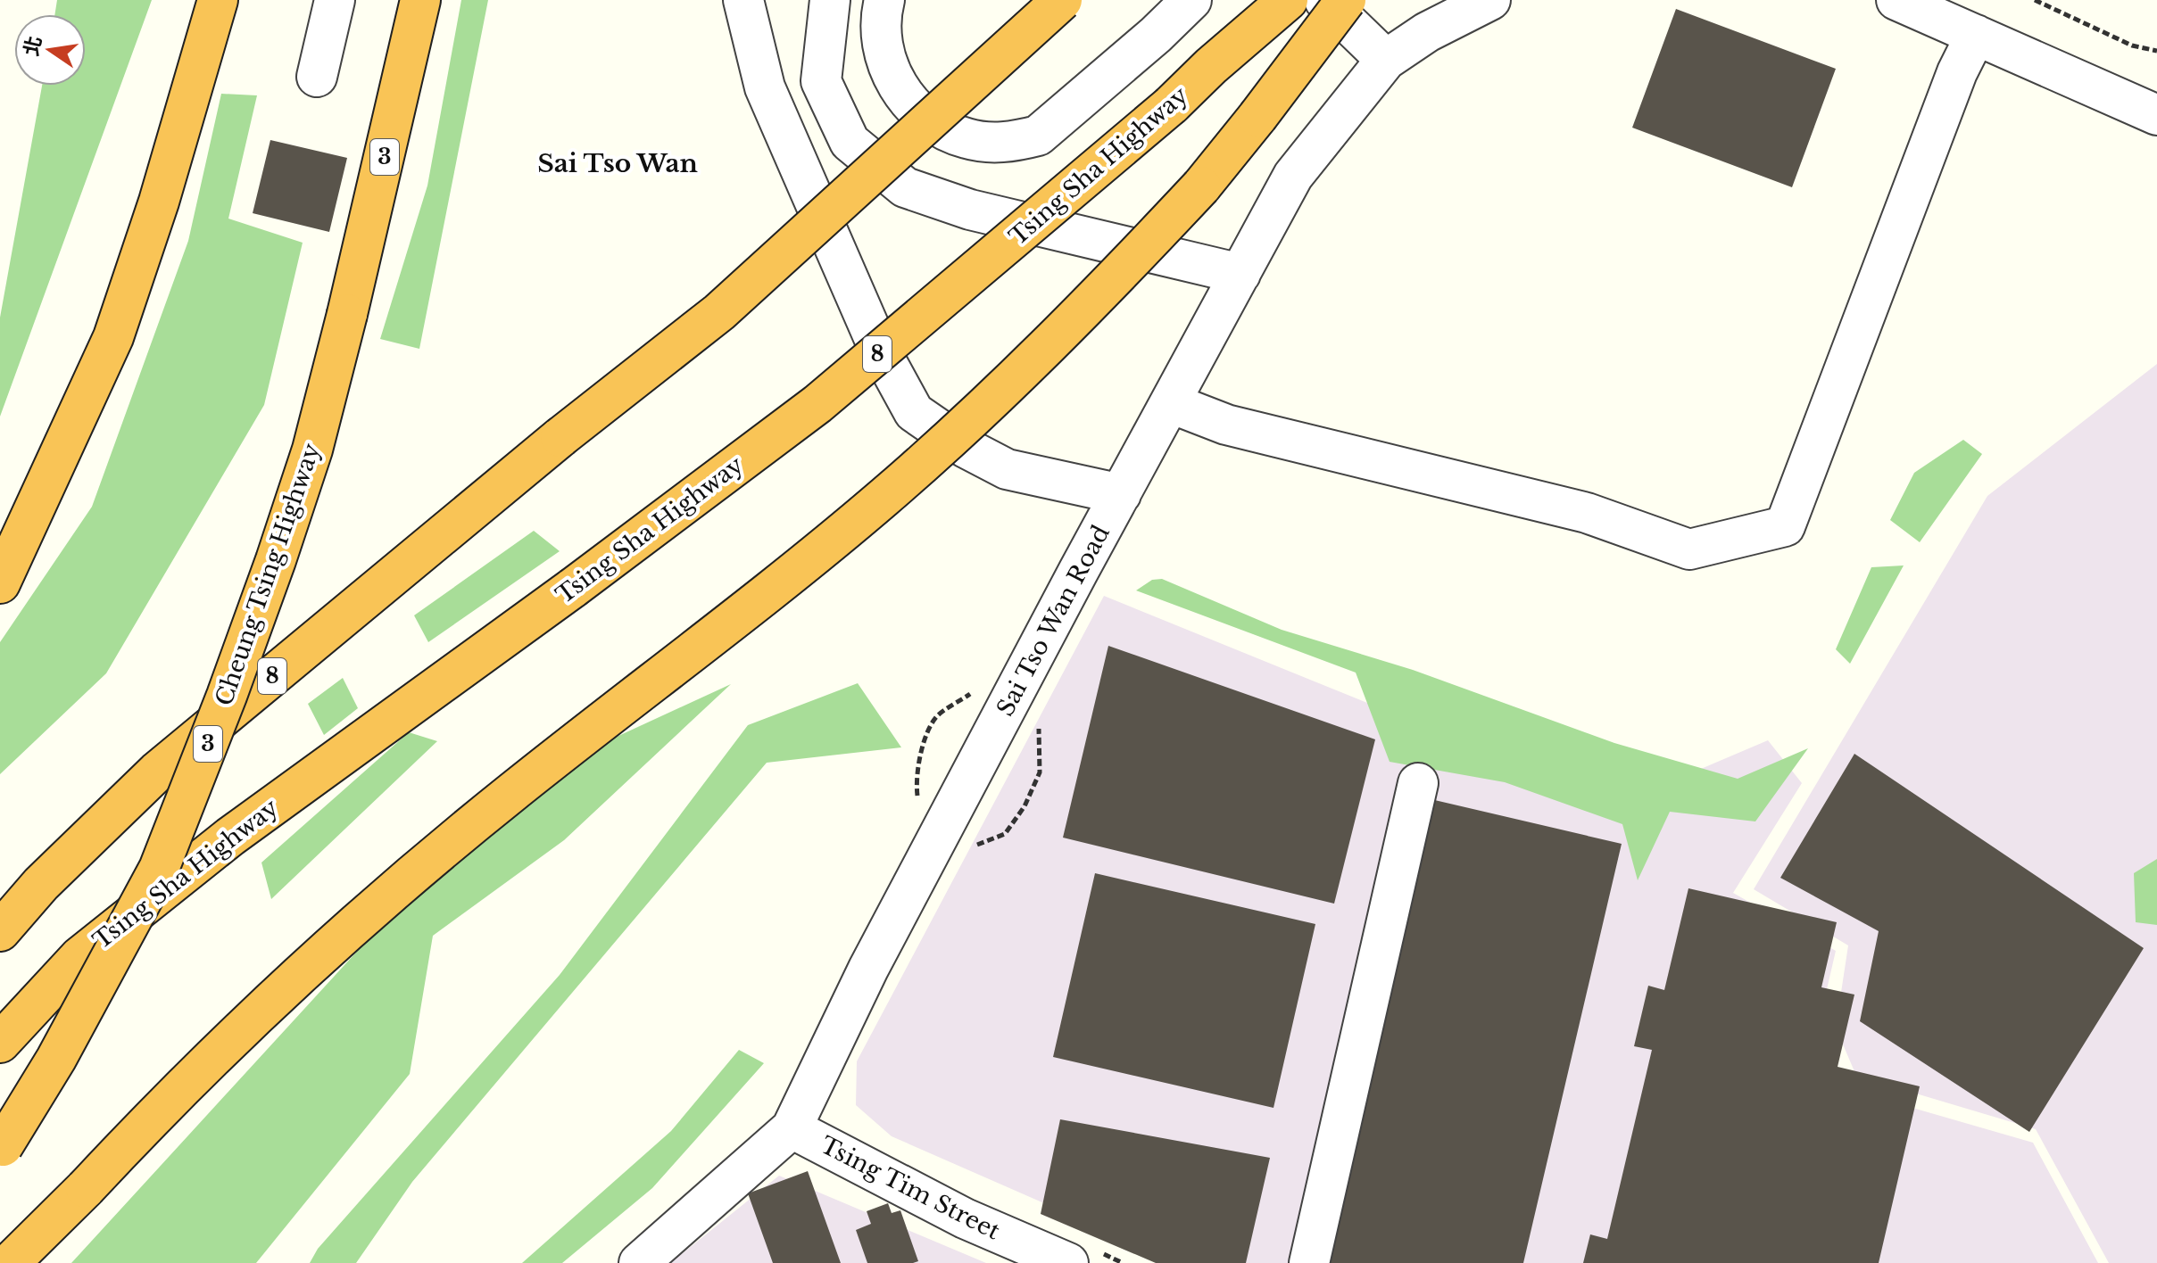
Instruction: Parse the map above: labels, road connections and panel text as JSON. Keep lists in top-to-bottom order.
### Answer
{
  "streets": {
    "highway": [
      "3",
      "Tsing Sha Highway",
      "8",
      "Cheung Tsing Highway"
    ],
    "street": ["Sai Tso Wan Road", "Tsing Tim Street"]
  },
  "crossings": [
    ["Sai Tso Wan Road", "Tsing Tim Street"]
  ],
  "districts": ["Sai Tso Wan"],
  "north": "left"
}
